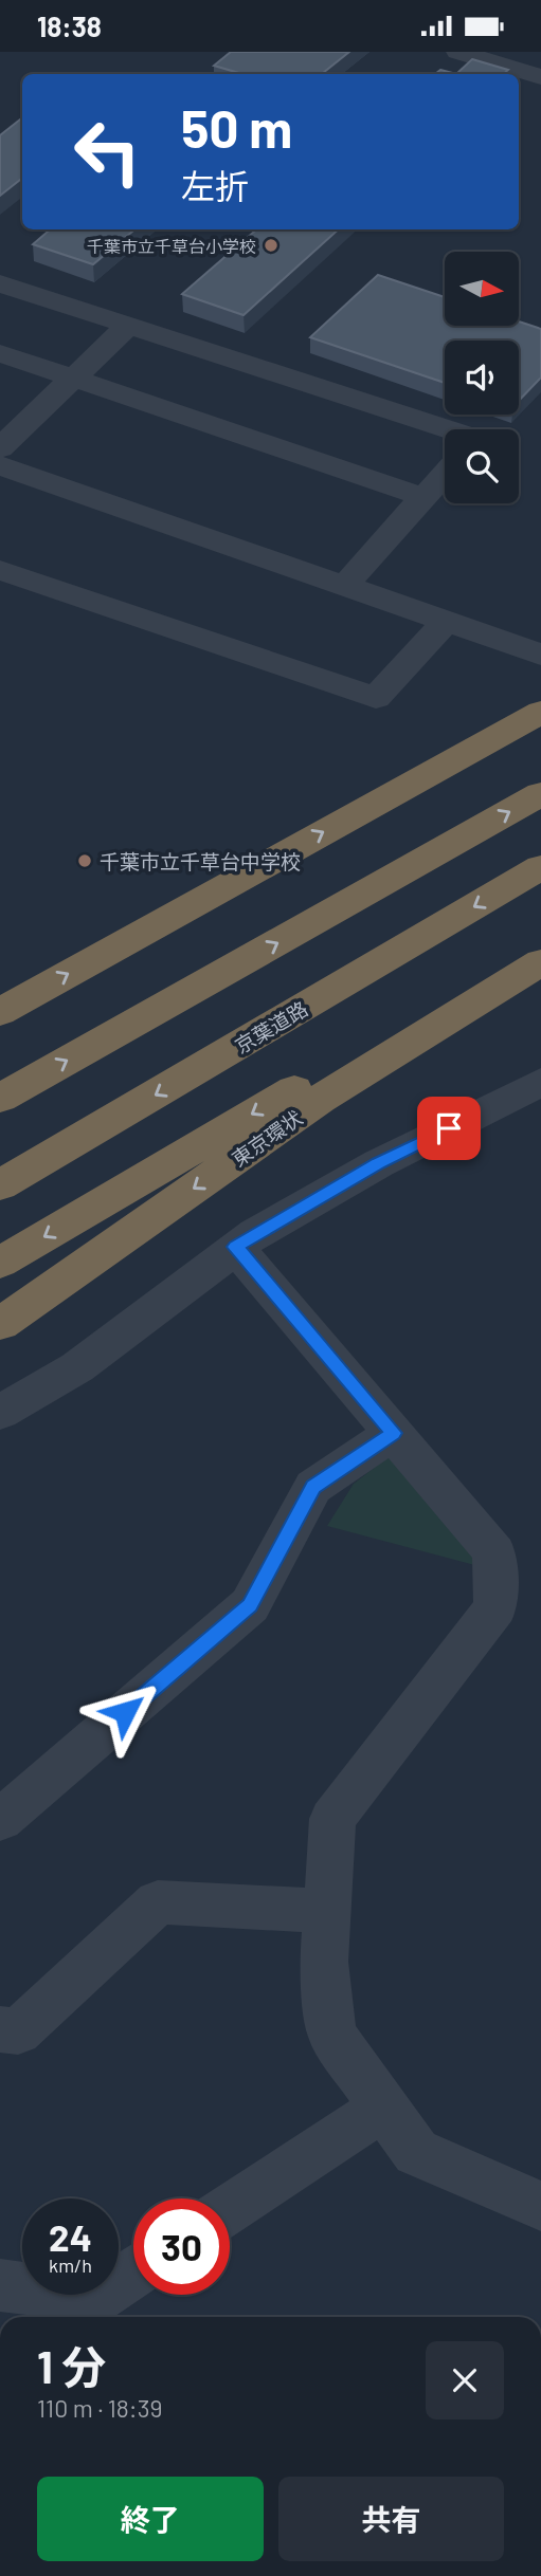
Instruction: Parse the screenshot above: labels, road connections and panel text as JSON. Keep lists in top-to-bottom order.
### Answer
{
  "streets": {
    "highway": ["京葉道路", "東京環状"]
  },
  "places": ["千葉市立千草台小学校", "千葉市立千草台中学校"],
  "north": "right",
  "page": {
    "status": "18:38",
    "turn": ["50 m", "左折"],
    "speed": "24 km/h",
    "limit": "30",
    "heading": ["1 分", "110 m · 18:39"],
    "buttons": ["終了", "共有"]
  }
}
